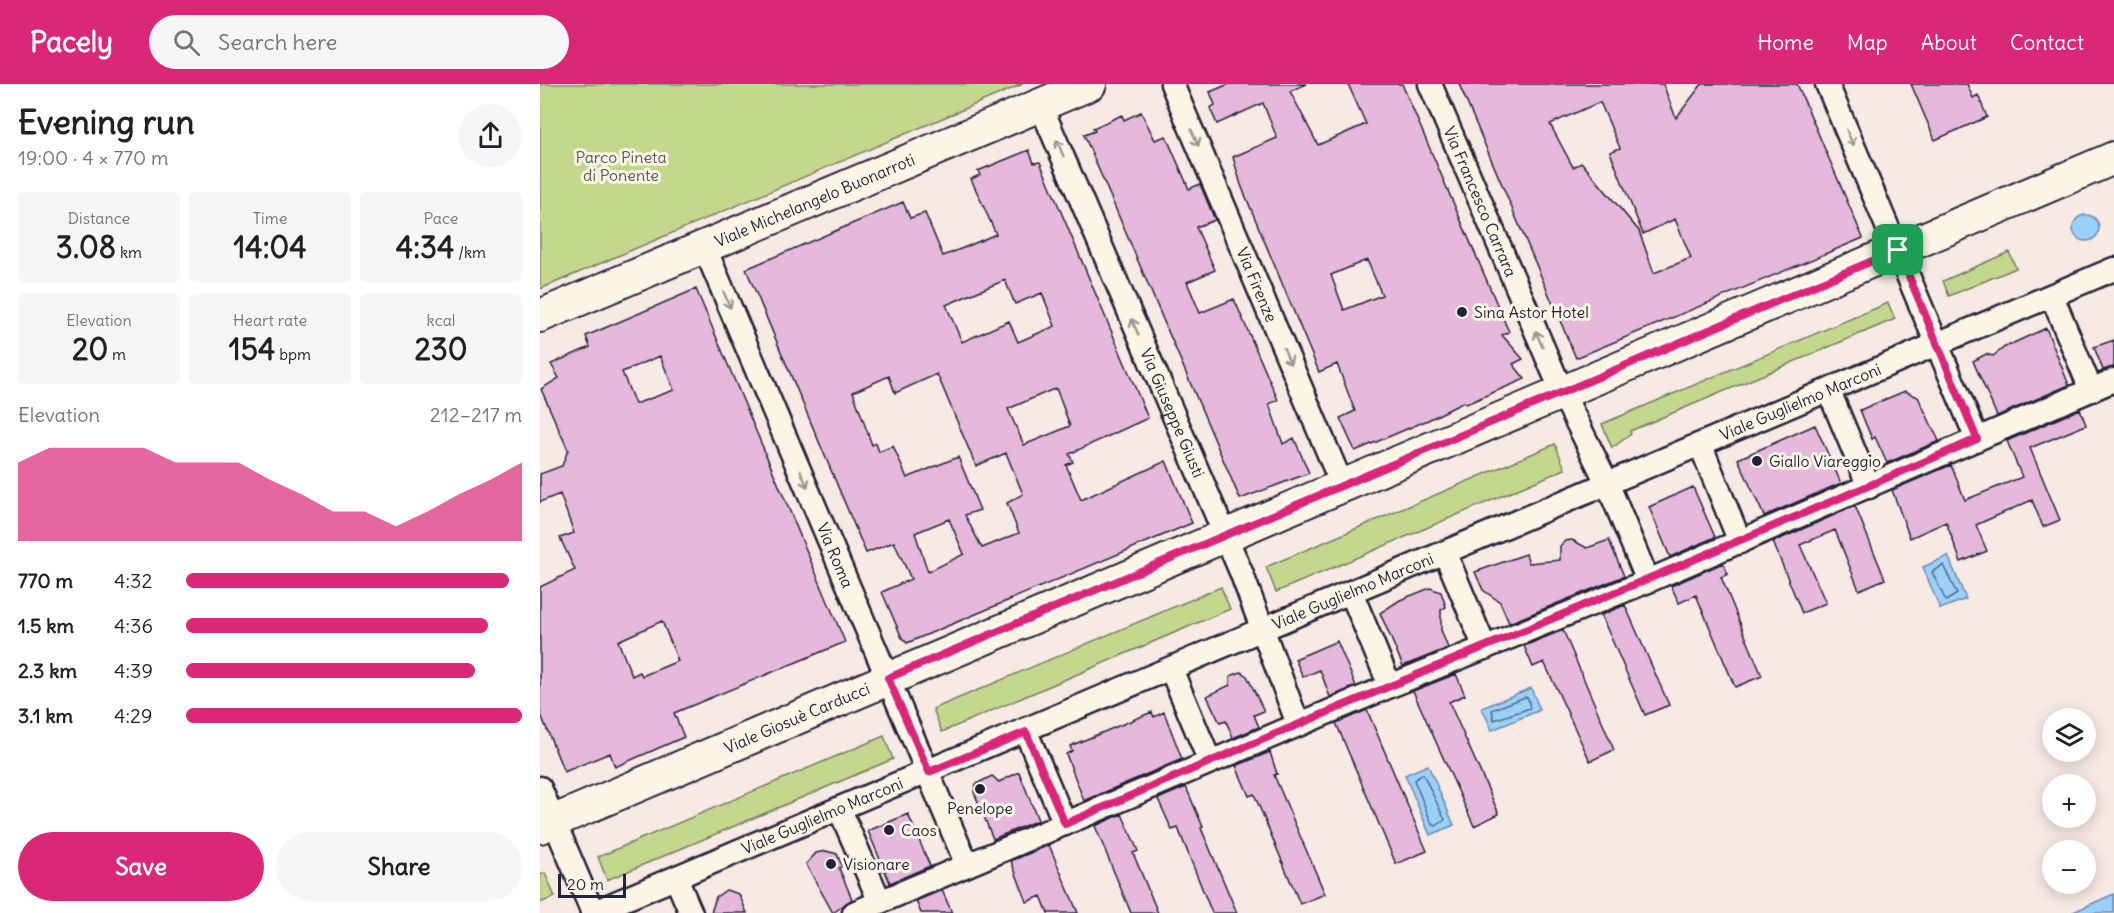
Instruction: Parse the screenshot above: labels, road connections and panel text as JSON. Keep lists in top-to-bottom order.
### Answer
{
  "streets": {
    "street": [
      "Viale Michelangelo Buonarroti",
      "Via Francesco Carrara",
      "Via Firenze",
      "Viale Guglielmo Marconi",
      "Via Giuseppe Giusti",
      "Via Roma",
      "Viale Giosuè Carducci"
    ]
  },
  "crossings": [
    ["Viale Michelangelo Buonarroti", "Via Giuseppe Giusti"],
    ["Viale Michelangelo Buonarroti", "Via Roma"],
    ["Via Francesco Carrara", "Viale Guglielmo Marconi"],
    ["Via Francesco Carrara", "Viale Giosuè Carducci"],
    ["Via Firenze", "Viale Giosuè Carducci"],
    ["Viale Guglielmo Marconi", "Via Giuseppe Giusti"],
    ["Viale Guglielmo Marconi", "Via Roma"],
    ["Via Giuseppe Giusti", "Viale Giosuè Carducci"],
    ["Via Roma", "Viale Giosuè Carducci"]
  ],
  "one_way": [
    "Via Francesco Carrara",
    "Via Firenze",
    "Via Giuseppe Giusti",
    "Via Roma"
  ],
  "parks": ["Parco Pineta di Ponente"],
  "places": [
    "Sina Astor Hotel",
    "Giallo Viareggio",
    "Penelope",
    "Caos",
    "Visionare"
  ],
  "scale_bar": "20 m",
  "page": {
    "header": "Pacely",
    "search": "Search here",
    "nav": [
      "Home",
      "Map",
      "About",
      "Contact"
    ],
    "heading": ["Evening run", "19:00 · 4 × 770 m"],
    "stats": [
      ["Distance", "3.08 km"],
      ["Time", "14:04"],
      ["Pace", "4:34 /km"],
      ["Elevation", "20 m"],
      ["Heart rate", "154 bpm"],
      ["kcal", "230"]
    ],
    "chart": ["Elevation", "212–217 m"],
    "list": [
      {
        "name": "770 m",
        "note": "4:32"
      },
      {
        "name": "1.5 km",
        "note": "4:36"
      },
      {
        "name": "2.3 km",
        "note": "4:39"
      },
      {
        "name": "3.1 km",
        "note": "4:29"
      }
    ],
    "map_buttons": ["+", "−"],
    "buttons": ["Save", "Share"],
    "scale": "20 m"
  }
}
